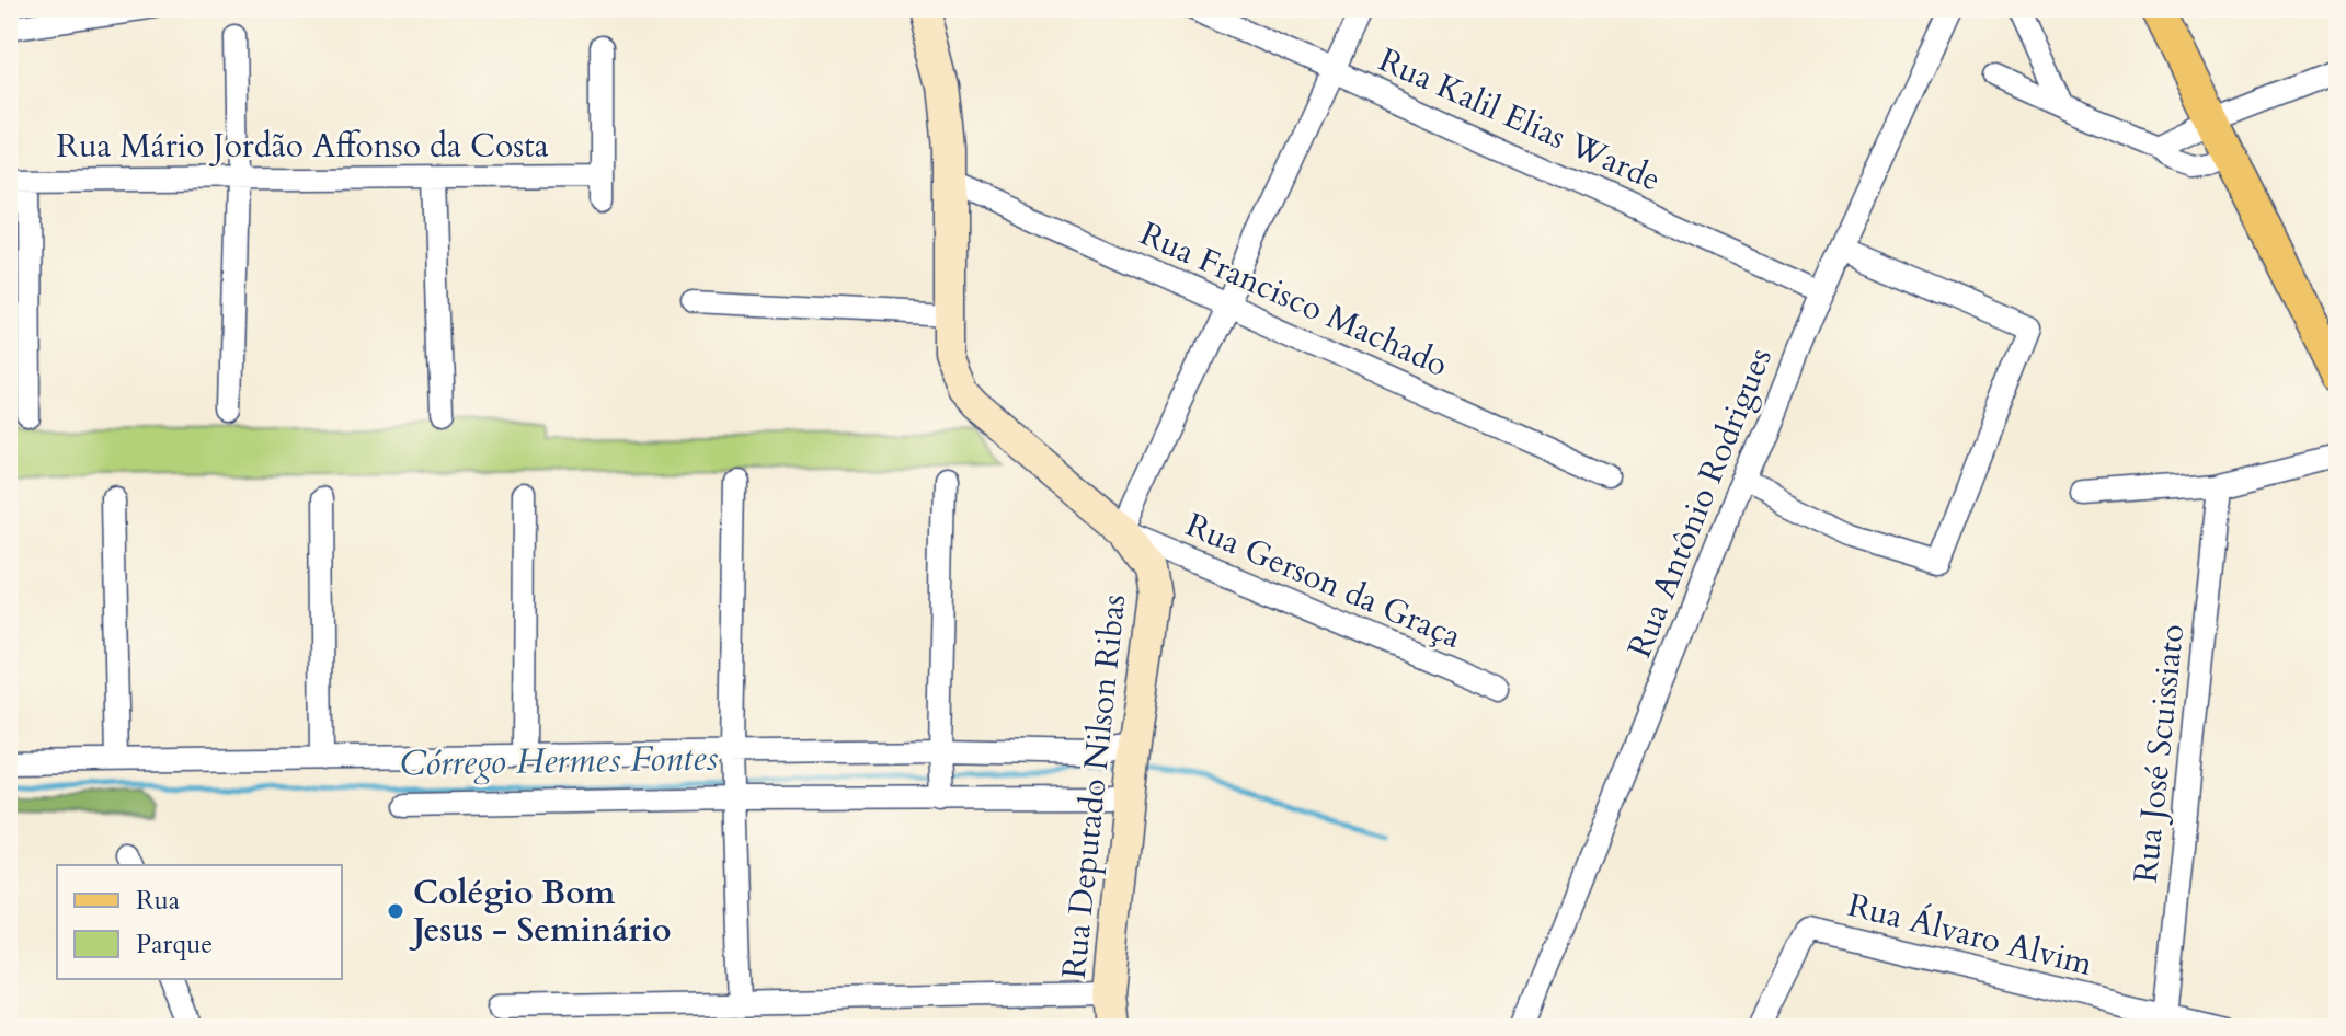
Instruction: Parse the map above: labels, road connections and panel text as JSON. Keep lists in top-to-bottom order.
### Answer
{
  "streets": {
    "street": [
      "Rua Kalil Elias Warde",
      "Rua Mário Jordão Affonso da Costa",
      "Rua Francisco Machado",
      "Rua Antônio Rodrigues",
      "Rua Gerson da Graça",
      "Rua José Scuissiato",
      "Rua Deputado Nilson Ribas",
      "Rua Álvaro Alvim"
    ]
  },
  "crossings": [
    ["Rua Kalil Elias Warde", "Rua Antônio Rodrigues"],
    ["Rua Francisco Machado", "Rua Deputado Nilson Ribas"],
    ["Rua Gerson da Graça", "Rua Deputado Nilson Ribas"],
    ["Rua José Scuissiato", "Rua Álvaro Alvim"]
  ],
  "water": ["Córrego Hermes Fontes"],
  "places": ["Colégio Bom Jesus - Seminário"],
  "legend": ["Rua", "Parque"]
}
